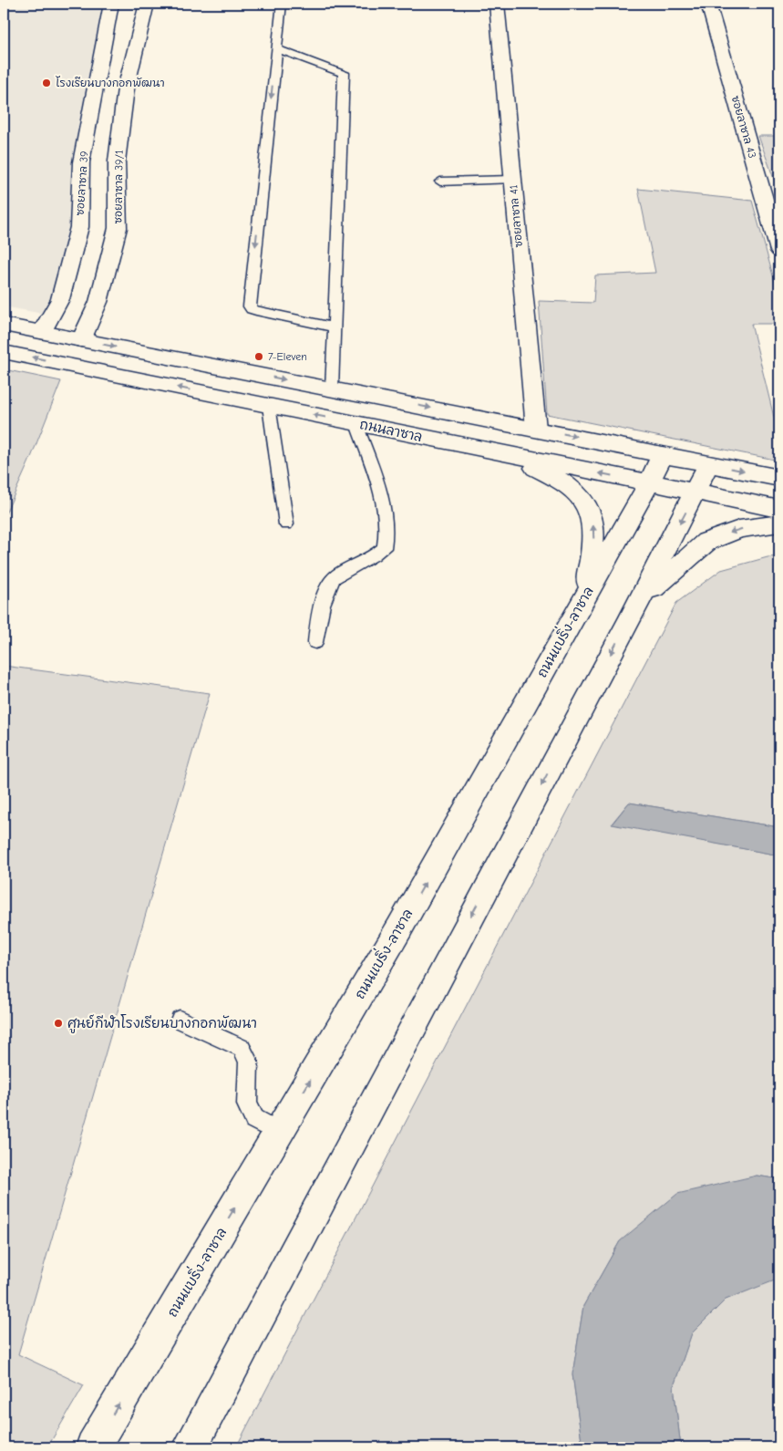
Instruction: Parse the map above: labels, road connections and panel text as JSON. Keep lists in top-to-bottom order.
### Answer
{
  "streets": {
    "street": [
      "ซอยลาซาล 43",
      "ซอยลาซาล 39",
      "ซอยลาซาล 39/1",
      "ซอยลาซาล 41",
      "ถนนลาซาล",
      "ถนนแบริ่ง-ลาซาล"
    ]
  },
  "crossings": [
    ["ถนนลาซาล", "ถนนแบริ่ง-ลาซาล"]
  ],
  "places": ["โรงเรียนบางกอกพัฒนา", "7-Eleven", "ศูนย์กีฬาโรงเรียนบางกอกพัฒนา"]
}
